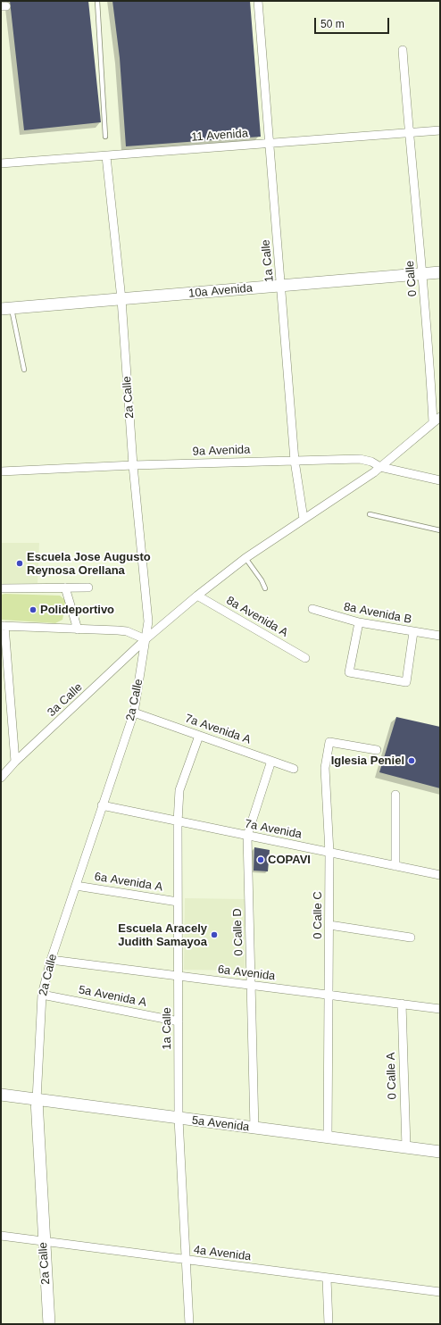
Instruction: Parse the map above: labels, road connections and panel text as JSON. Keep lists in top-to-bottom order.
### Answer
{
  "streets": {
    "main road": ["10a Avenida", "2a Calle", "5a Avenida"],
    "street": [
      "11 Avenida",
      "1a Calle",
      "0 Calle",
      "9a Avenida",
      "8a Avenida B",
      "8a Avenida A",
      "3a Calle",
      "7a Avenida A",
      "7a Avenida",
      "6a Avenida A",
      "0 Calle C",
      "0 Calle D",
      "6a Avenida",
      "5a Avenida A",
      "0 Calle A",
      "4a Avenida"
    ]
  },
  "crossings": [
    ["11 Avenida", "1a Calle"],
    ["11 Avenida", "0 Calle"],
    ["11 Avenida", "2a Calle"],
    ["1a Calle", "10a Avenida"],
    ["1a Calle", "9a Avenida"],
    ["1a Calle", "7a Avenida A"],
    ["1a Calle", "7a Avenida"],
    ["1a Calle", "6a Avenida A"],
    ["1a Calle", "6a Avenida"],
    ["1a Calle", "5a Avenida A"],
    ["1a Calle", "5a Avenida"],
    ["1a Calle", "4a Avenida"],
    ["0 Calle", "10a Avenida"],
    ["10a Avenida", "2a Calle"],
    ["2a Calle", "9a Avenida"],
    ["2a Calle", "3a Calle"],
    ["2a Calle", "7a Avenida A"],
    ["2a Calle", "7a Avenida"],
    ["2a Calle", "6a Avenida A"],
    ["2a Calle", "6a Avenida"],
    ["2a Calle", "5a Avenida A"],
    ["2a Calle", "5a Avenida"],
    ["2a Calle", "4a Avenida"],
    ["7a Avenida A", "0 Calle D"],
    ["7a Avenida", "0 Calle C"],
    ["7a Avenida", "0 Calle D"],
    ["0 Calle C", "6a Avenida"],
    ["0 Calle C", "5a Avenida"],
    ["0 Calle D", "6a Avenida"],
    ["0 Calle D", "5a Avenida"],
    ["6a Avenida", "0 Calle A"],
    ["0 Calle A", "5a Avenida"]
  ],
  "places": [
    "Escuela Jose Augusto Reynosa Orellana",
    "Polideportivo",
    "Iglesia Peniel",
    "COPAVI",
    "Escuela Aracely Judith Samayoa"
  ],
  "scale_bar": "50 m"
}
